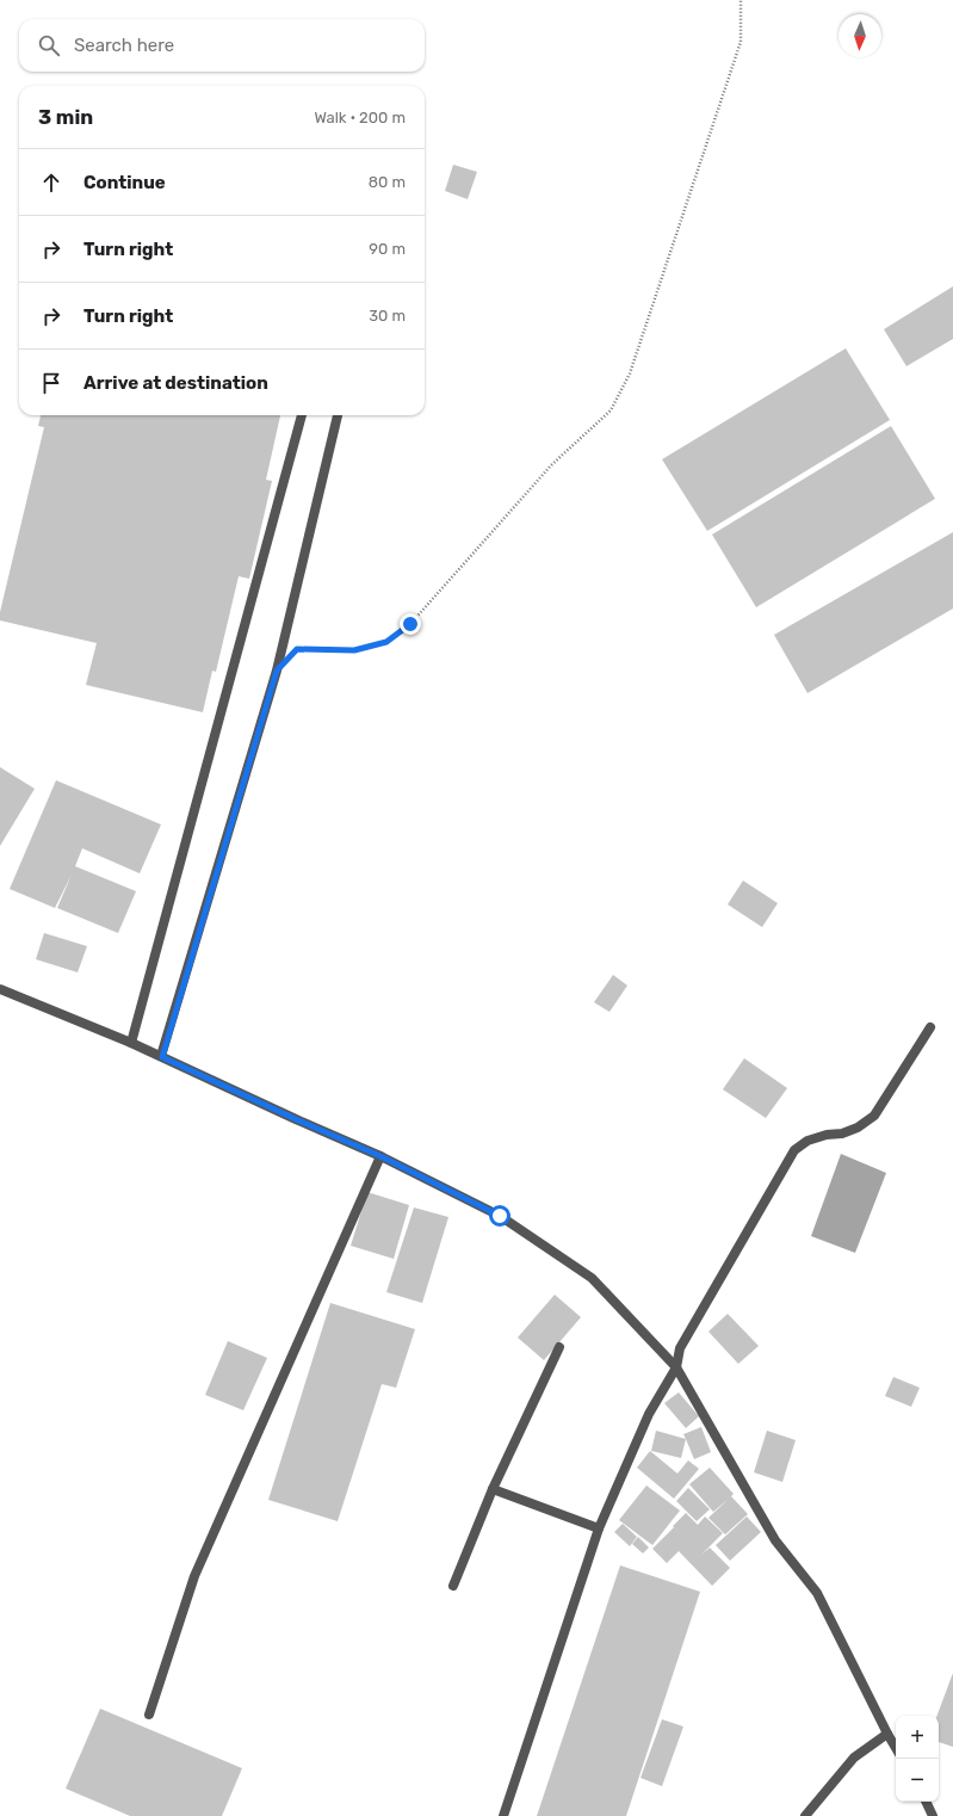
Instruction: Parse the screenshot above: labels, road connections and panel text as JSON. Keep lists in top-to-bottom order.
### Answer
{
  "north": "bottom",
  "page": {
    "search": "Search here",
    "heading": ["3 min", "Walk · 200 m"],
    "list": [
      ["Continue", "80 m"],
      ["Turn right", "90 m"],
      ["Turn right", "30 m"],
      "Arrive at destination"
    ],
    "map_buttons": ["+", "−"]
  }
}
